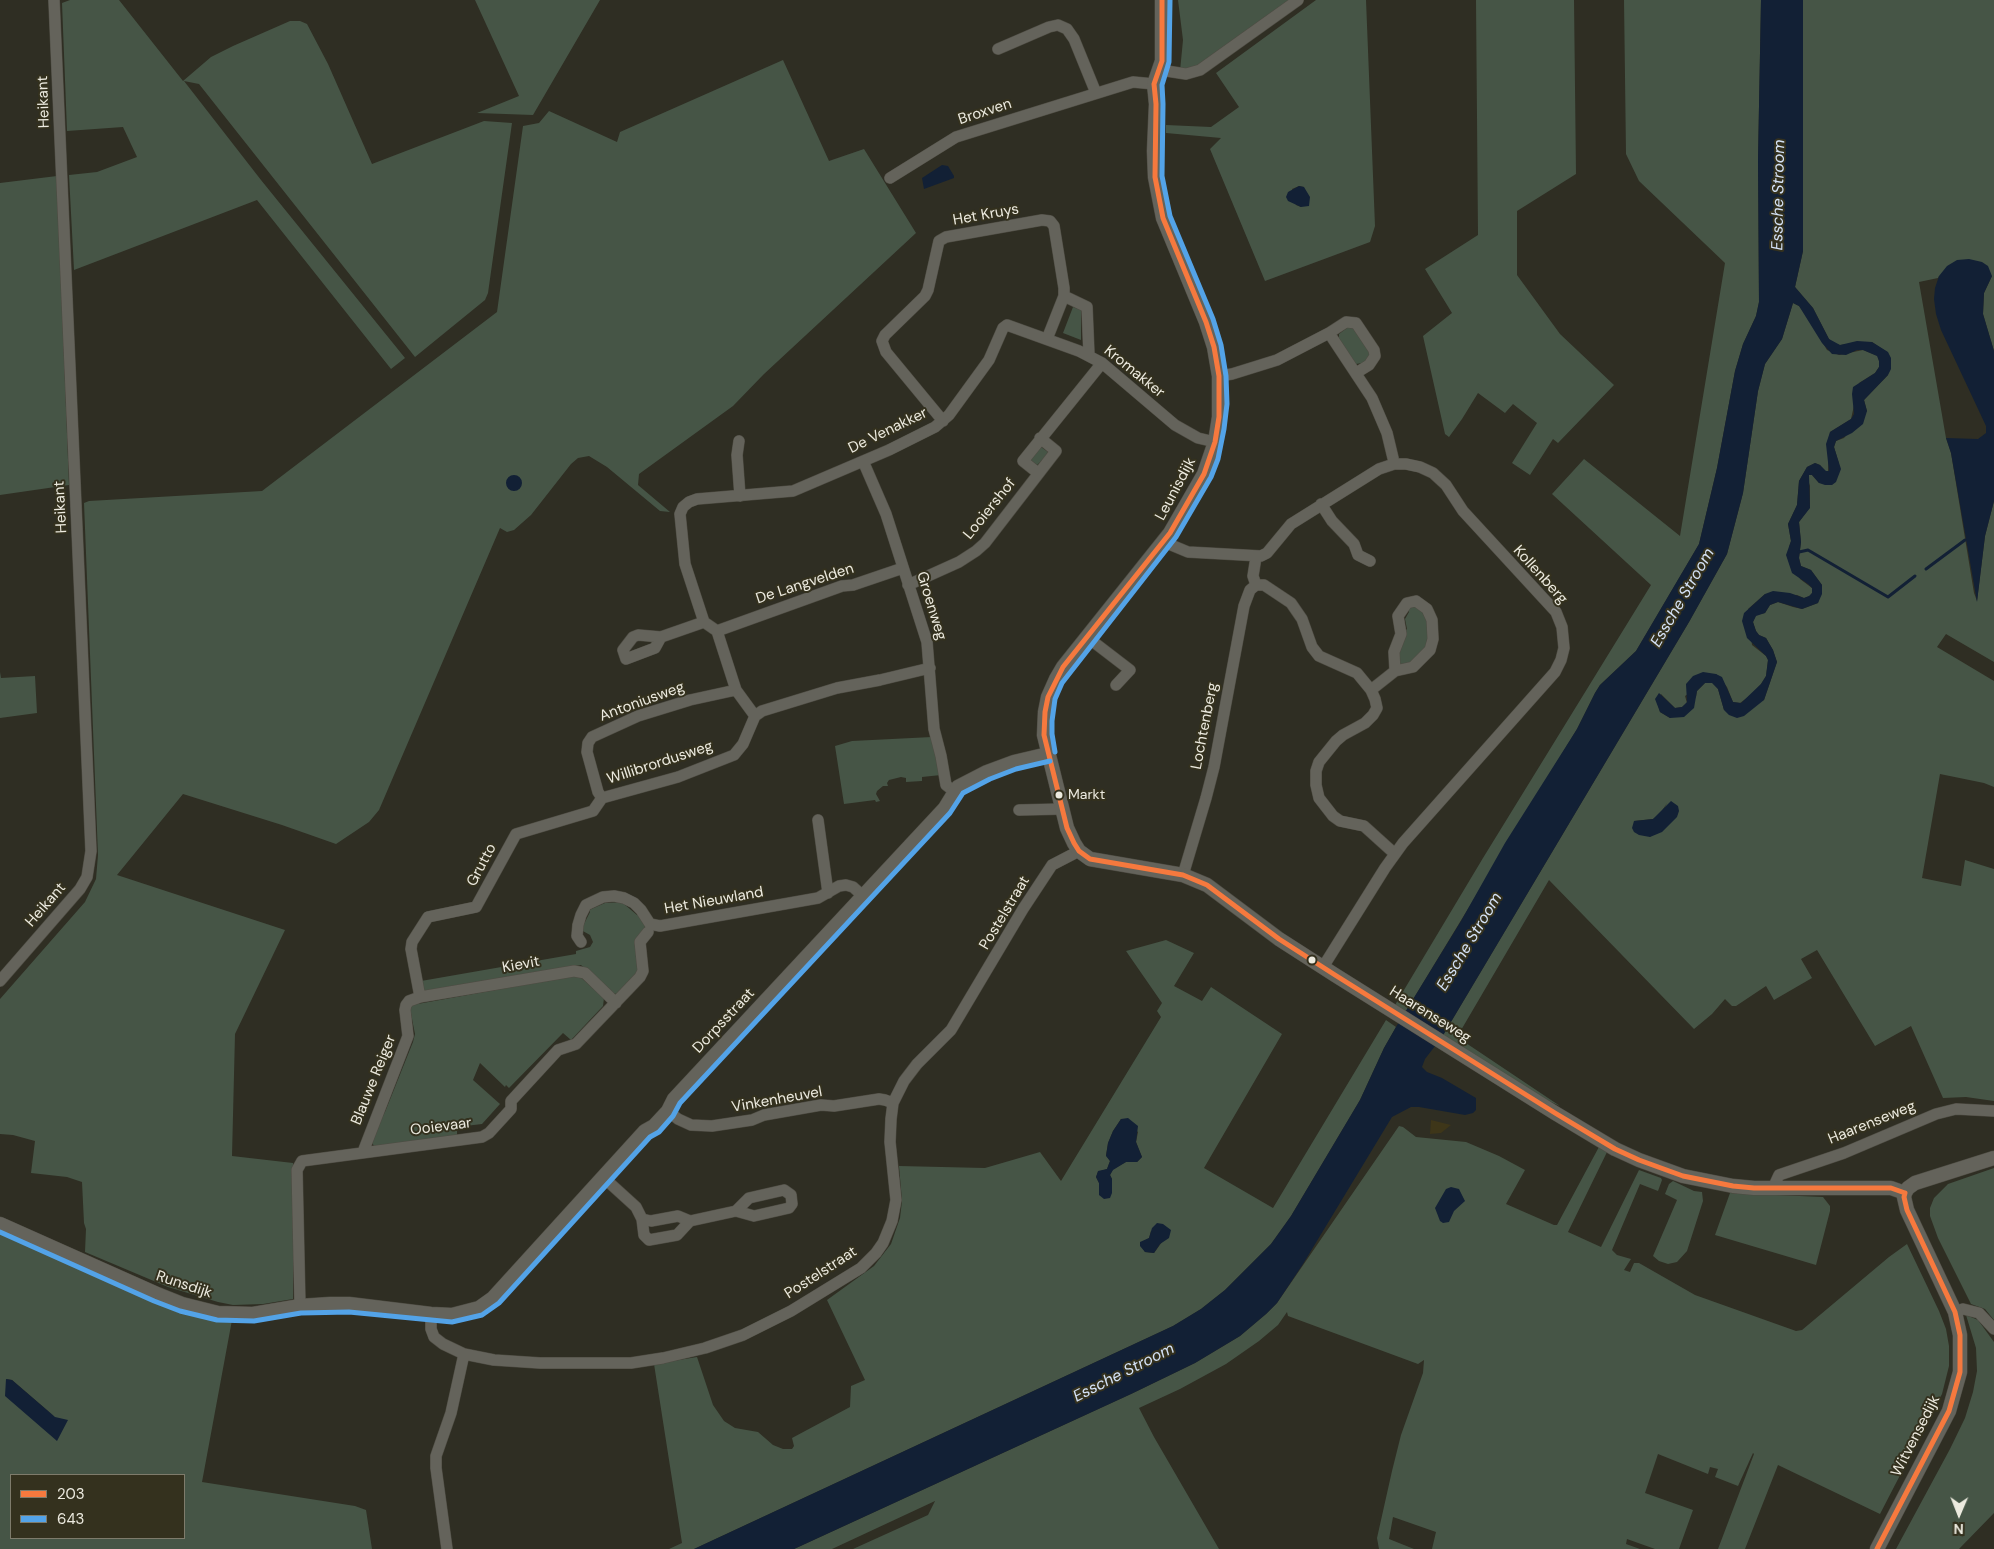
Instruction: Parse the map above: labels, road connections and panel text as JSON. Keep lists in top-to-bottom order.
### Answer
{
  "streets": {
    "street": [
      "Heikant",
      "Broxven",
      "Het Kruys",
      "Kromakker",
      "De Venakker",
      "Leunisdijk",
      "Looiershof",
      "Kollenberg",
      "De Langvelden",
      "Groenweg",
      "Antoniusweg",
      "Lochtenberg",
      "Willibrordusweg",
      "Grutto",
      "Het Nieuwland",
      "Postelstraat",
      "Kievit",
      "Haarenseweg",
      "Dorpsstraat",
      "Blauwe Reiger",
      "Vinkenheuvel",
      "Ooievaar",
      "Runsdijk",
      "Witvensedijk"
    ]
  },
  "crossings": [
    ["Broxven", "Leunisdijk"],
    ["Het Kruys", "De Venakker"],
    ["Kromakker", "De Venakker"],
    ["Kromakker", "Leunisdijk"],
    ["Kromakker", "Looiershof"],
    ["De Venakker", "Groenweg"],
    ["Leunisdijk", "Dorpsstraat"],
    ["Looiershof", "Groenweg"],
    ["Kollenberg", "Haarenseweg"],
    ["De Langvelden", "Groenweg"],
    ["Groenweg", "Dorpsstraat"],
    ["Antoniusweg", "Willibrordusweg"],
    ["Lochtenberg", "Haarenseweg"],
    ["Willibrordusweg", "Grutto"],
    ["Grutto", "Kievit"],
    ["Grutto", "Blauwe Reiger"],
    ["Het Nieuwland", "Dorpsstraat"],
    ["Postelstraat", "Haarenseweg"],
    ["Postelstraat", "Dorpsstraat"],
    ["Postelstraat", "Vinkenheuvel"],
    ["Postelstraat", "Runsdijk"],
    ["Kievit", "Blauwe Reiger"],
    ["Kievit", "Ooievaar"],
    ["Haarenseweg", "Witvensedijk"],
    ["Dorpsstraat", "Vinkenheuvel"],
    ["Dorpsstraat", "Runsdijk"],
    ["Blauwe Reiger", "Ooievaar"],
    ["Ooievaar", "Runsdijk"]
  ],
  "water": ["Essche Stroom"],
  "places": ["Markt"],
  "lines": ["transit line 203", "transit line 643"],
  "legend": ["203", "643"],
  "north": "bottom"
}
